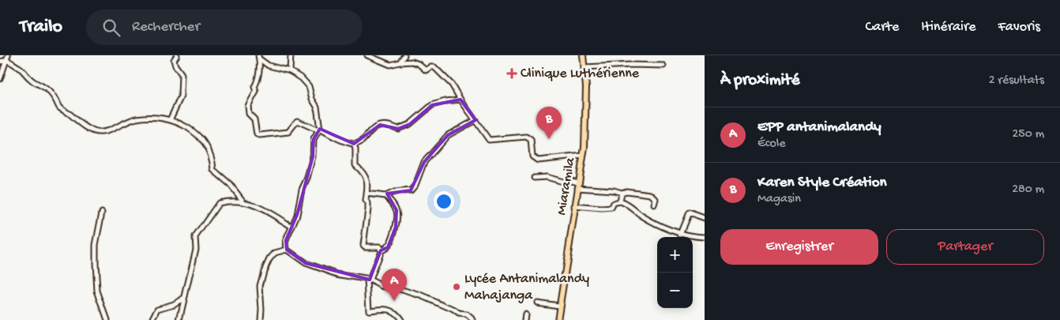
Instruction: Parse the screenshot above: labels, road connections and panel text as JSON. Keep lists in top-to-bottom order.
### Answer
{
  "streets": {
    "main road": ["Miaramila"]
  },
  "places": {
    "health": ["Clinique Luthérienne"],
    "other": ["Lycée Antanimalandy Mahajanga"]
  },
  "page": {
    "header": "Trailo",
    "search": "Rechercher",
    "nav": ["Carte", "Itinéraire", "Favoris"],
    "heading": ["À proximité", "2 résultats"],
    "pins": ["B", "A"],
    "list": [
      {
        "mark": "A",
        "name": "EPP antanimalandy",
        "note": "École",
        "value": "250 m"
      },
      {
        "mark": "B",
        "name": "Karen Style Création",
        "note": "Magasin",
        "value": "280 m"
      }
    ],
    "buttons": ["Enregistrer", "Partager"],
    "map_buttons": ["+", "−"]
  }
}
